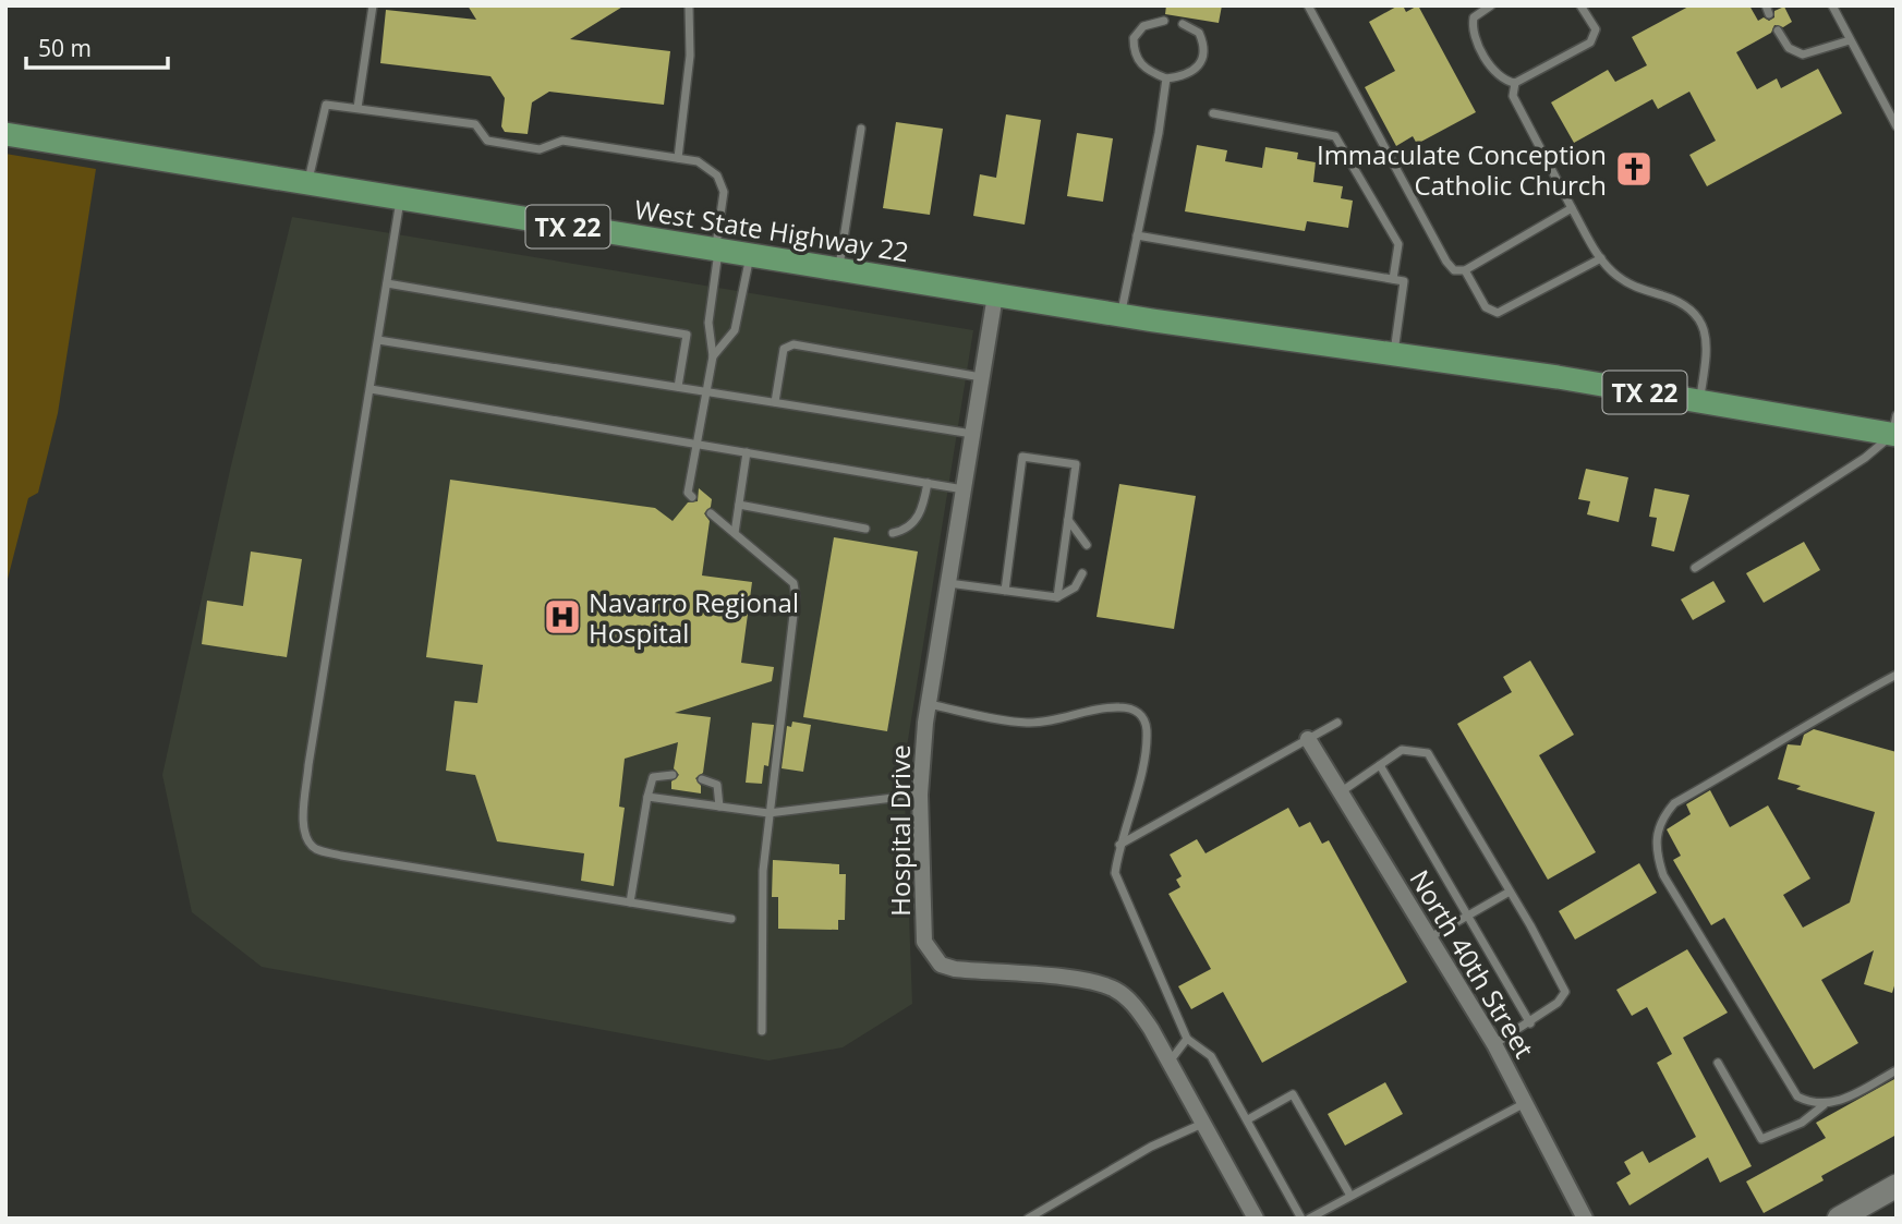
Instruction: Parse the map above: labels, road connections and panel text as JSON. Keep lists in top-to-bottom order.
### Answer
{
  "streets": {
    "main road": ["TX 22", "West State Highway 22"],
    "street": ["Hospital Drive", "North 40th Street"]
  },
  "crossings": [
    ["TX 22", "West State Highway 22"],
    ["West State Highway 22", "Hospital Drive"]
  ],
  "places": {
    "church": ["Immaculate Conception Catholic Church"],
    "hospital": ["Navarro Regional Hospital"]
  },
  "scale_bar": "50 m"
}
